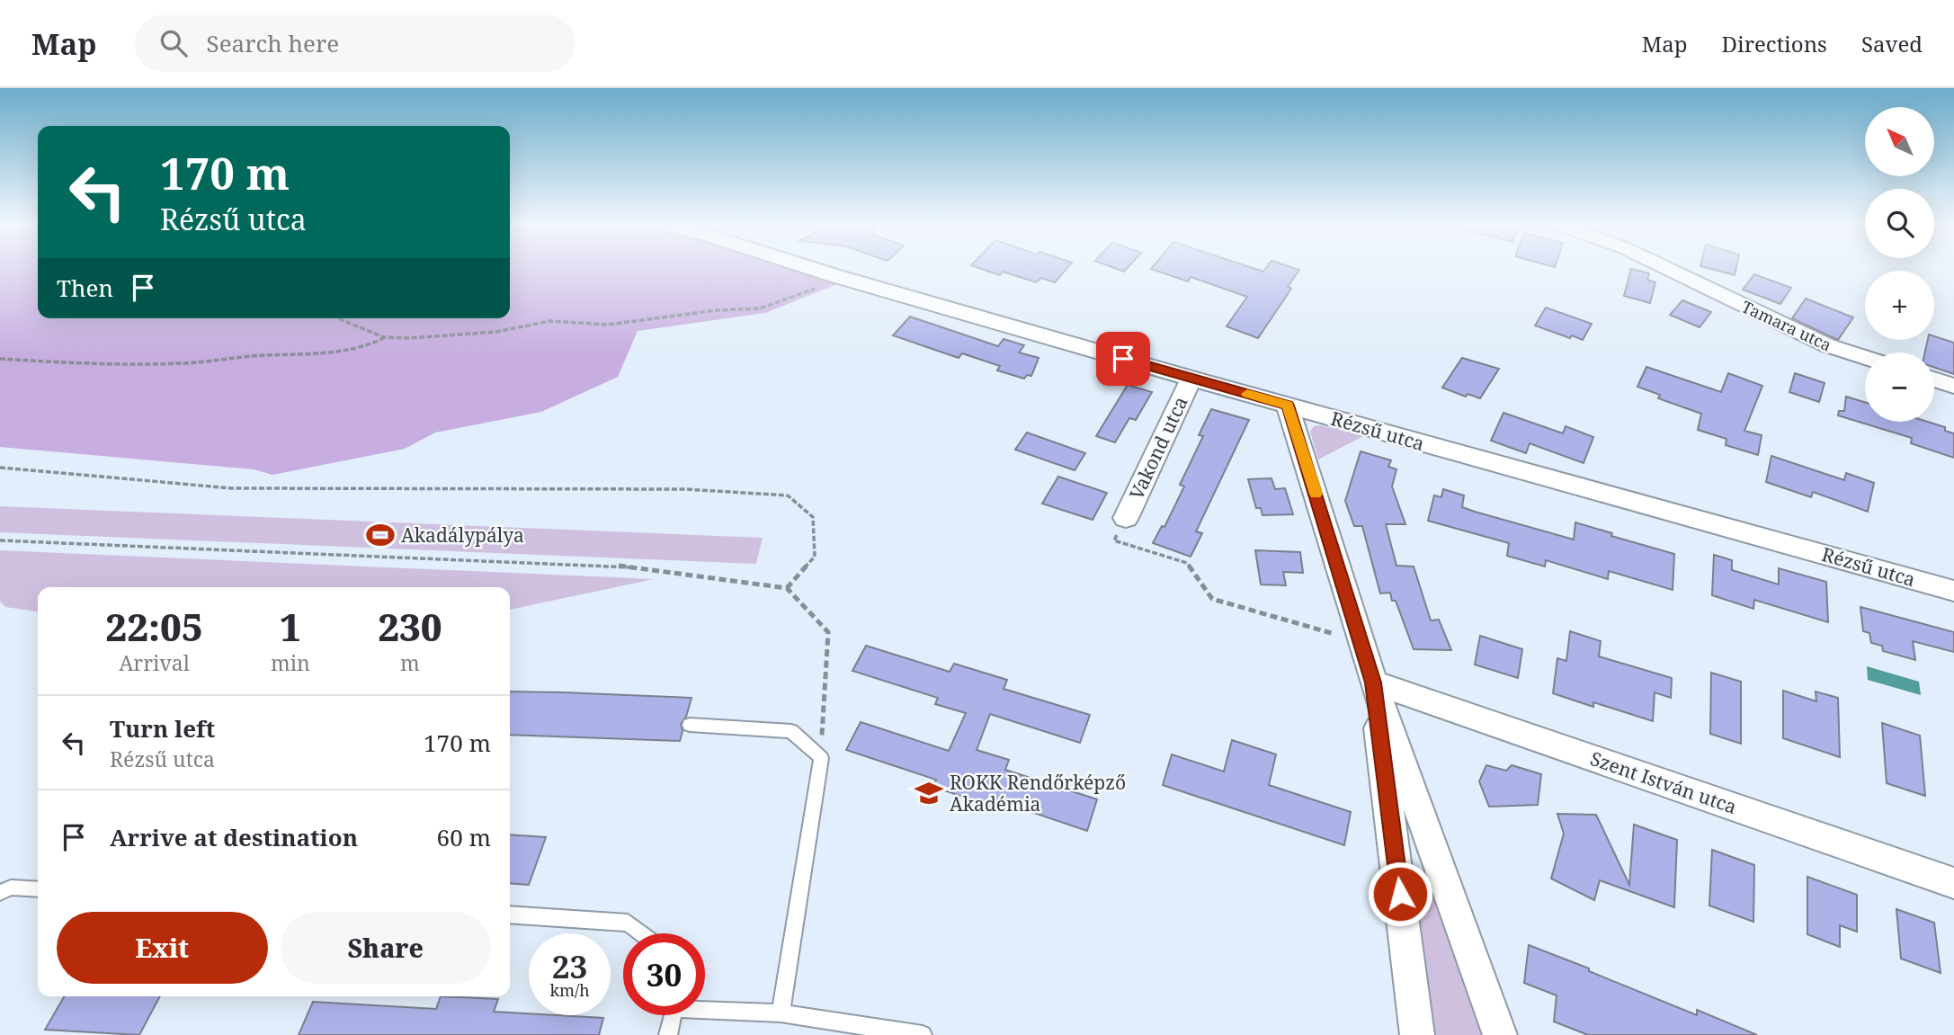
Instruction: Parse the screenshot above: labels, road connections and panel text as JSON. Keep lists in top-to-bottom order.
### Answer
{
  "streets": {
    "street": [
      "Tamara utca",
      "Rézsű utca",
      "Vakond utca",
      "Szent István utca"
    ]
  },
  "crossings": [
    ["Rézsű utca", "Vakond utca"]
  ],
  "places": {
    "sports": ["Akadálypálya"],
    "school or university": ["ROKK Rendőrképző Akadémia"]
  },
  "north": "top left",
  "page": {
    "header": "Map",
    "search": "Search here",
    "nav": ["Map", "Directions", "Saved"],
    "map_buttons": ["+", "−"],
    "turn": ["170 m", "Rézsű utca"],
    "then": "Then",
    "eta": [
      "22:05",
      "Arrival",
      "1",
      "min",
      "230",
      "m"
    ],
    "list": [
      {
        "name": "Turn left",
        "note": "Rézsű utca",
        "value": "170 m"
      },
      {
        "name": "Arrive at destination",
        "value": "60 m"
      }
    ],
    "buttons": ["Exit", "Share"],
    "speed": "23 km/h",
    "limit": "30"
  }
}
